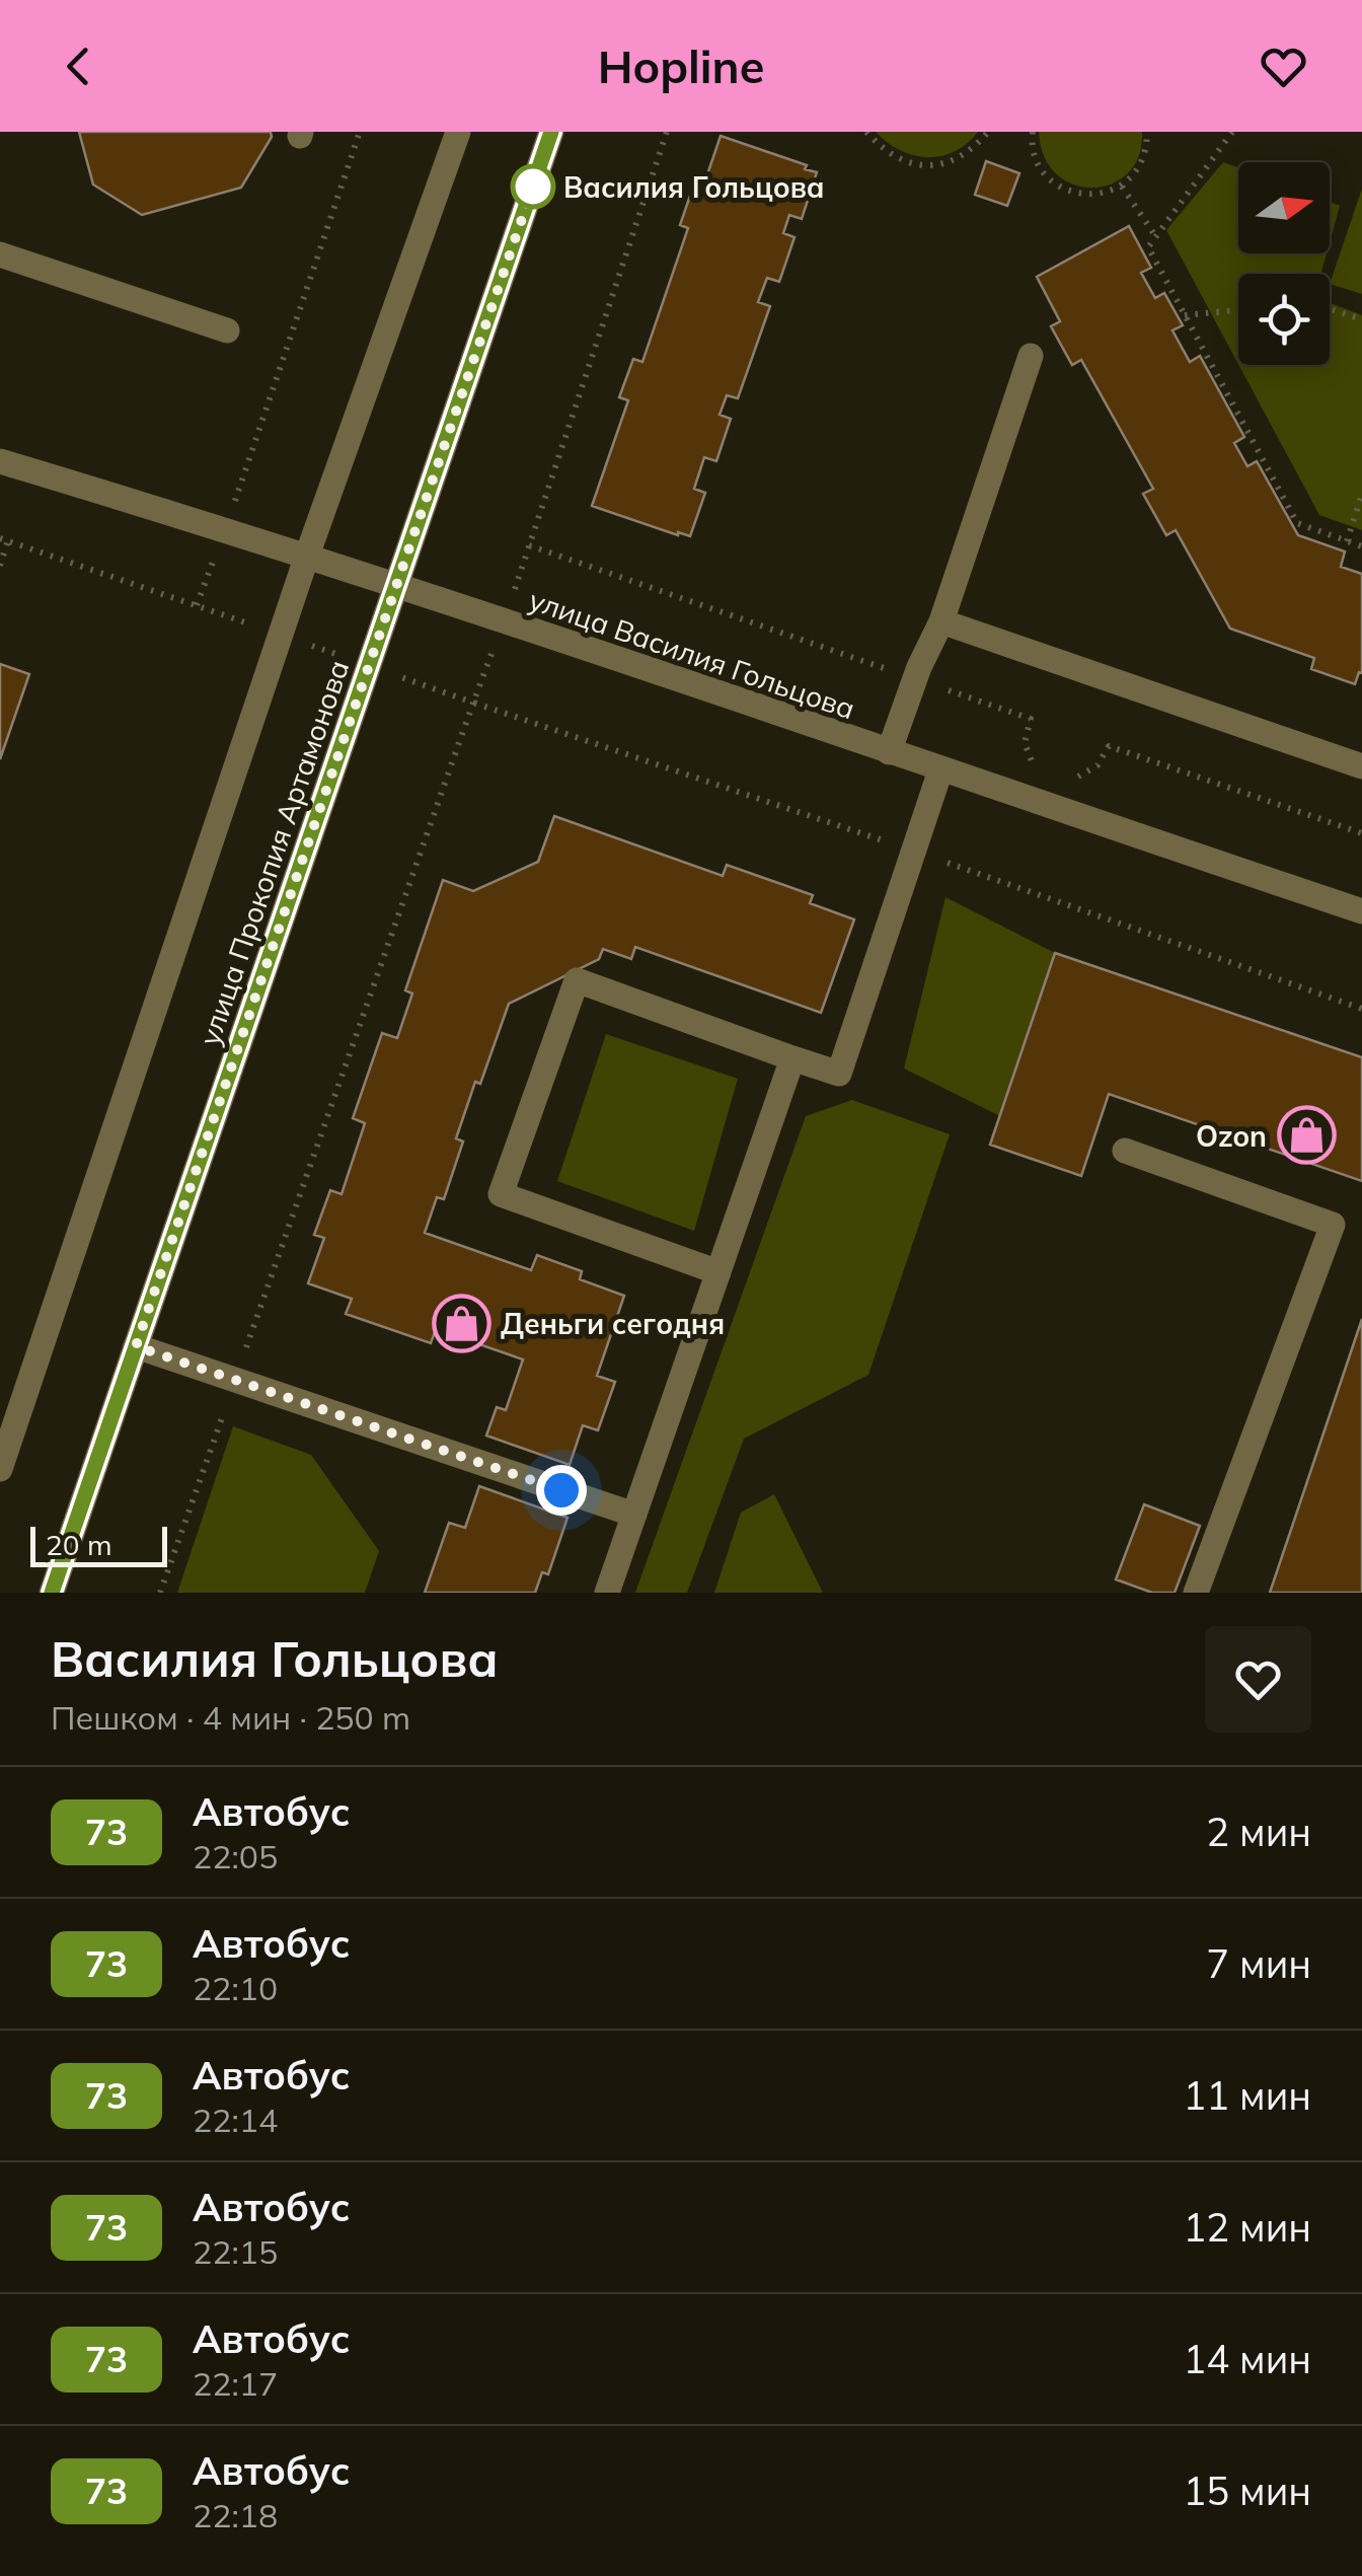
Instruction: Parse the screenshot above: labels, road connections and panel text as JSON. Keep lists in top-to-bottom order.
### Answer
{
  "streets": {
    "street": ["улица Василия Гольцова", "улица Прокопия Артамонова"]
  },
  "crossings": [
    ["улица Василия Гольцова", "улица Прокопия Артамонова"]
  ],
  "places": {
    "other": ["Василия Гольцова"],
    "shop": ["Ozon", "Деньги сегодня"]
  },
  "lines": ["bus line 73"],
  "scale_bar": "20 m",
  "north": "right",
  "page": {
    "header": "Hopline",
    "scale": "20 m",
    "heading": ["Василия Гольцова", "Пешком · 4 мин · 250 m"],
    "list": [
      {
        "mark": "73",
        "name": "Автобус",
        "note": "22:05",
        "value": "2 мин"
      },
      {
        "mark": "73",
        "name": "Автобус",
        "note": "22:10",
        "value": "7 мин"
      },
      {
        "mark": "73",
        "name": "Автобус",
        "note": "22:14",
        "value": "11 мин"
      },
      {
        "mark": "73",
        "name": "Автобус",
        "note": "22:15",
        "value": "12 мин"
      },
      {
        "mark": "73",
        "name": "Автобус",
        "note": "22:17",
        "value": "14 мин"
      },
      {
        "mark": "73",
        "name": "Автобус",
        "note": "22:18",
        "value": "15 мин"
      }
    ]
  }
}
